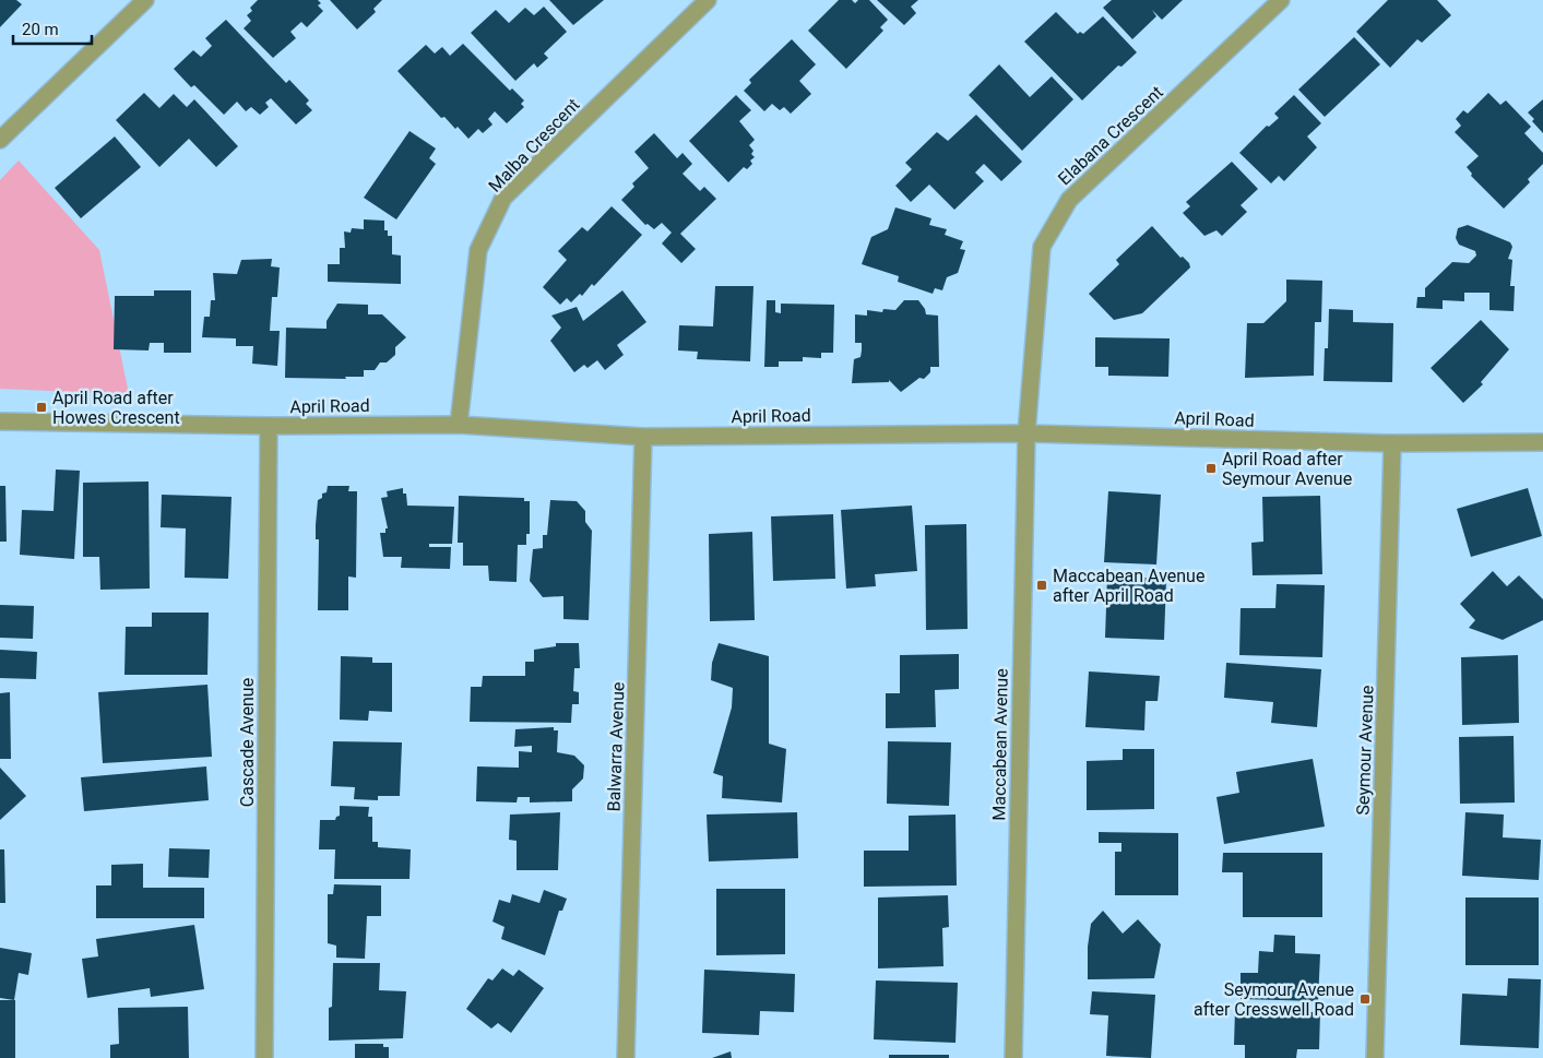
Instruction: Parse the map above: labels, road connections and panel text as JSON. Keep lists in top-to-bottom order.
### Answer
{
  "streets": {
    "street": [
      "Elabana Crescent",
      "Malba Crescent",
      "April Road",
      "Cascade Avenue",
      "Maccabean Avenue",
      "Balwarra Avenue",
      "Seymour Avenue"
    ]
  },
  "crossings": [
    ["Elabana Crescent", "April Road"],
    ["Elabana Crescent", "Maccabean Avenue"],
    ["Malba Crescent", "April Road"],
    ["April Road", "Cascade Avenue"],
    ["April Road", "Maccabean Avenue"],
    ["April Road", "Balwarra Avenue"],
    ["April Road", "Seymour Avenue"]
  ],
  "places": {
    "transit": [
      "April Road after Howes Crescent",
      "April Road after Seymour Avenue",
      "Maccabean Avenue after April Road",
      "Seymour Avenue after Cresswell Road"
    ]
  },
  "scale_bar": "20 m"
}
